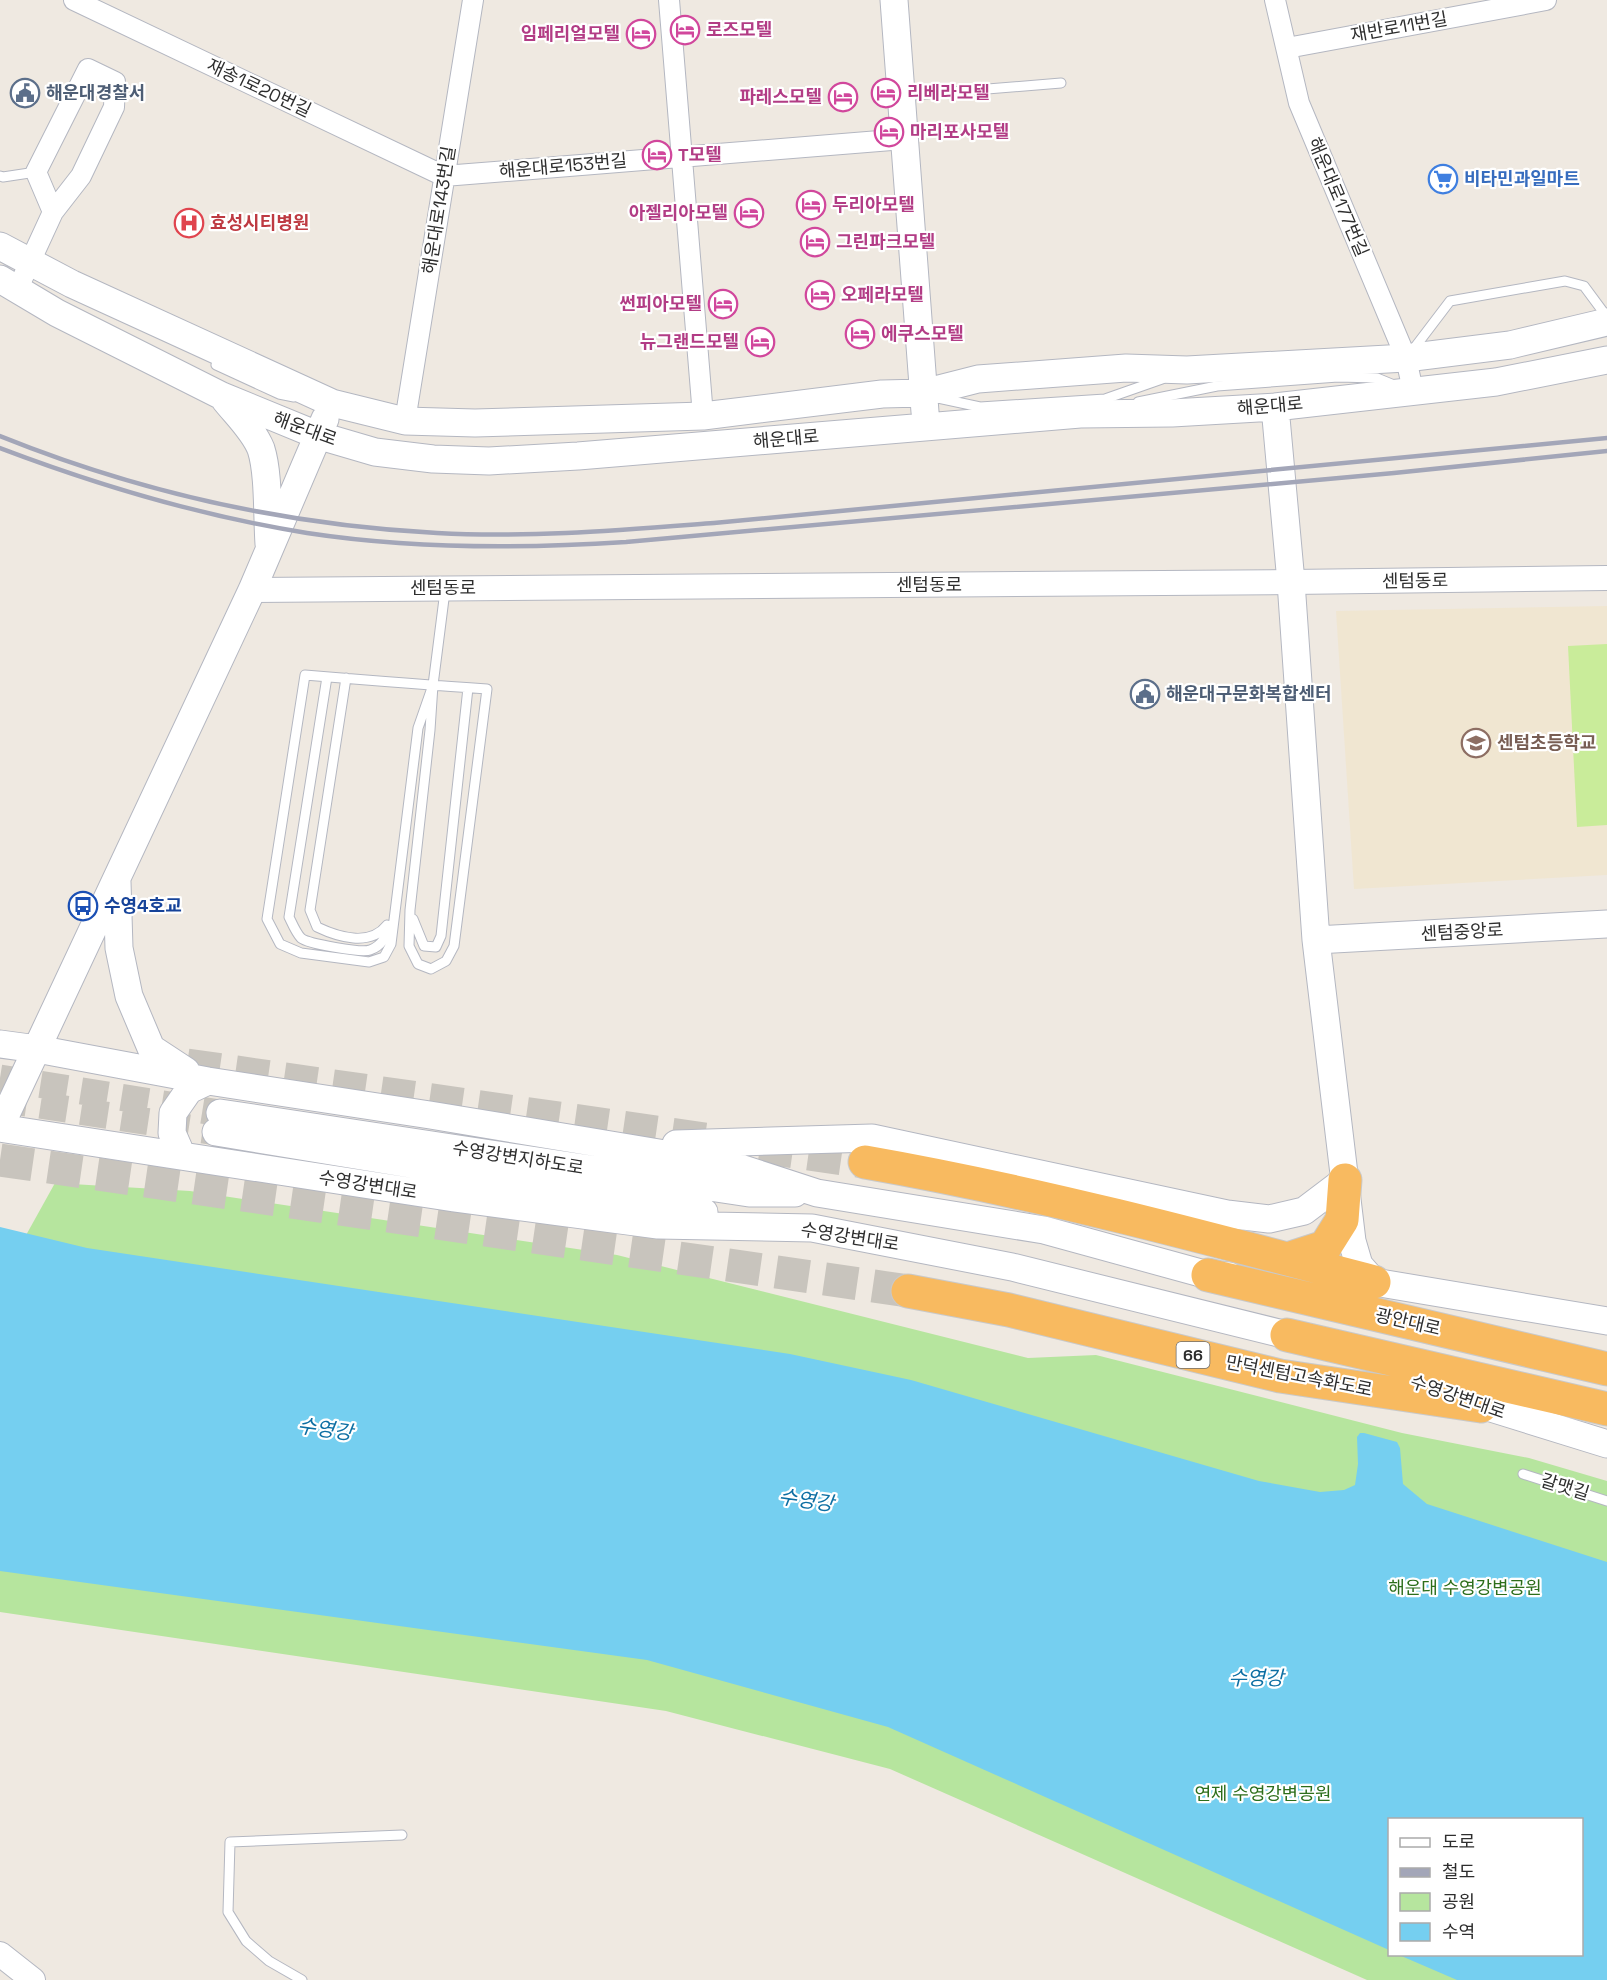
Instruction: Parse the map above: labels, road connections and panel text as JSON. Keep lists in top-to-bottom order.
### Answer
{
  "streets": {
    "highway": ["광안대로", "66", "만덕센텀고속화도로"],
    "main road": [
      "해운대로",
      "센텀중앙로",
      "수영강변지하도로",
      "수영강변대로"
    ],
    "street": [
      "재반로11번길",
      "재송1로20번길",
      "해운대로153번길",
      "해운대로177번길",
      "해운대로143번길",
      "센텀동로"
    ],
    "lane": ["갈맷길"]
  },
  "crossings": [
    ["재반로11번길", "해운대로177번길"],
    ["재송1로20번길", "해운대로153번길"],
    ["재송1로20번길", "해운대로143번길"],
    ["해운대로153번길", "해운대로143번길"],
    ["해운대로177번길", "해운대로"],
    ["해운대로143번길", "해운대로"],
    ["수영강변지하도로", "수영강변대로"],
    ["수영강변대로", "광안대로"],
    ["수영강변대로", "만덕센텀고속화도로"]
  ],
  "water": ["수영강"],
  "parks": ["해운대 수영강변공원", "연제 수영강변공원"],
  "places": {
    "hotel": [
      "로즈모텔",
      "임페리얼모텔",
      "리베라모텔",
      "파레스모텔",
      "마리포사모텔",
      "T모텔",
      "두리아모텔",
      "아젤리아모텔",
      "그린파크모텔",
      "오페라모텔",
      "썬피아모텔",
      "에쿠스모텔",
      "뉴그랜드모텔"
    ],
    "public building": ["해운대경찰서", "해운대구문화복합센터"],
    "supermarket": ["비타민과일마트"],
    "hospital": ["효성시티병원"],
    "school or university": ["센텀초등학교"],
    "bus stop": ["수영4호교"]
  },
  "legend": [
    "도로",
    "철도",
    "공원",
    "수역"
  ]
}
